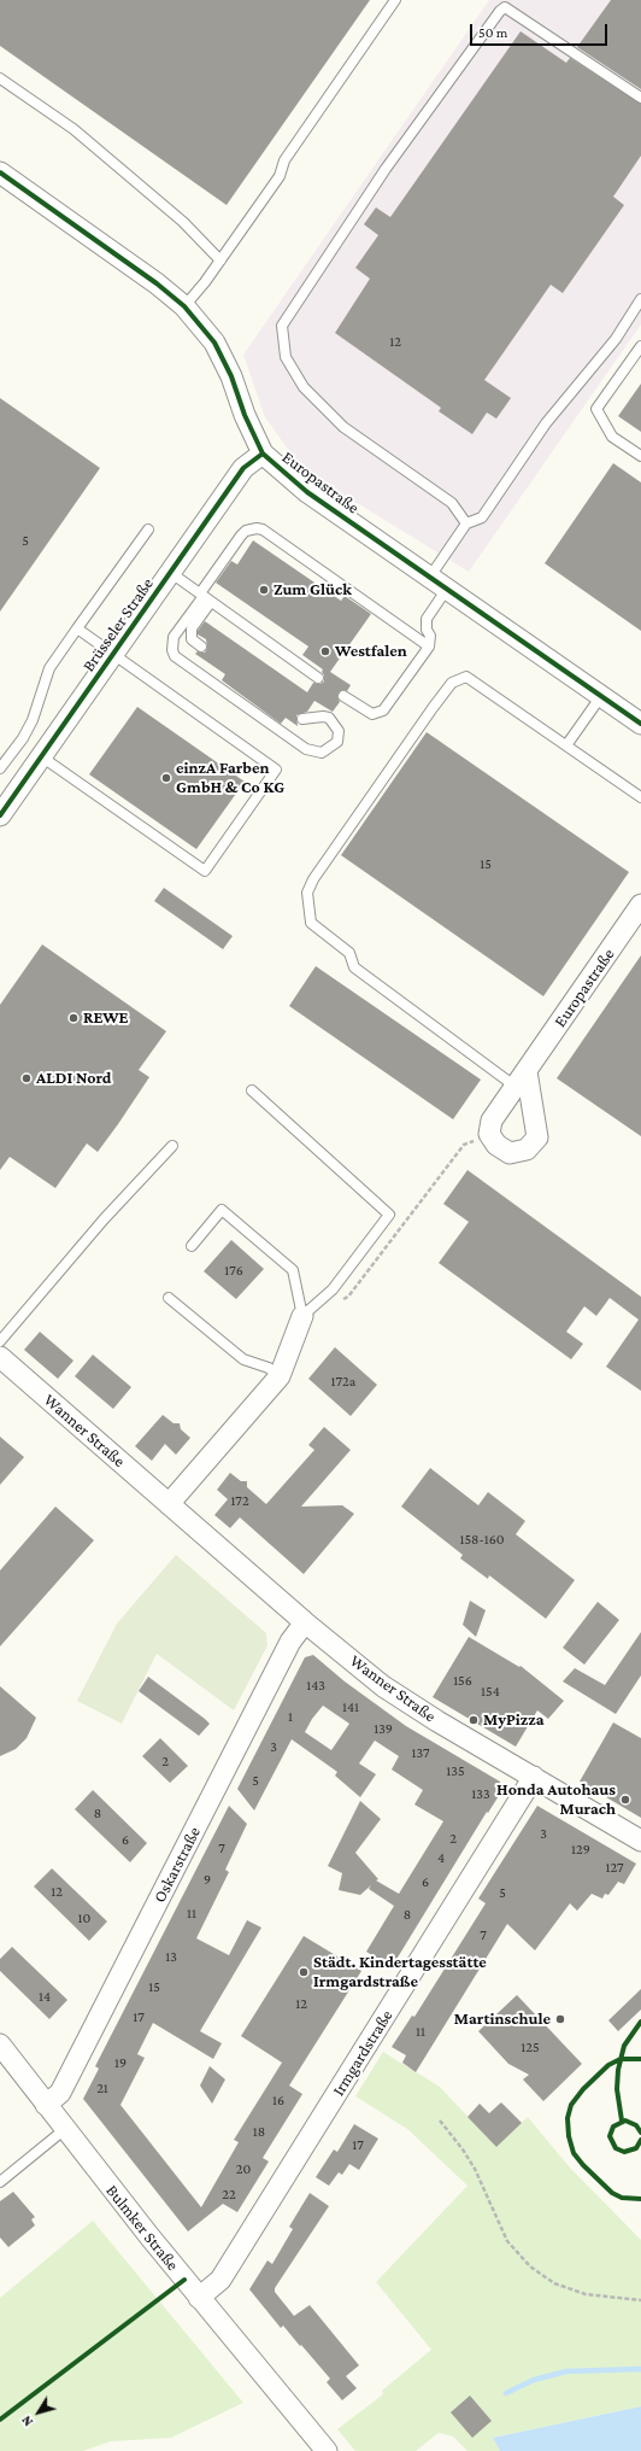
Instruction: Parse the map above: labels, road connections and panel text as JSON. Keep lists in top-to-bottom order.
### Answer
{
  "streets": {
    "street": [
      "Europastraße",
      "Brüsseler Straße",
      "Wanner Straße",
      "Oskarstraße",
      "Irmgardstraße",
      "Bulmker Straße"
    ]
  },
  "crossings": [
    ["Europastraße", "Brüsseler Straße"],
    ["Wanner Straße", "Oskarstraße"],
    ["Wanner Straße", "Irmgardstraße"],
    ["Oskarstraße", "Bulmker Straße"],
    ["Irmgardstraße", "Bulmker Straße"]
  ],
  "places": [
    "Zum Glück",
    "Westfalen",
    "einzA Farben GmbH & Co KG",
    "REWE",
    "ALDI Nord",
    "MyPizza",
    "Honda Autohaus Murach",
    "Städt. Kindertagesstätte Irmgardstraße",
    "Martinschule"
  ],
  "house_numbers": [
    "12",
    "5",
    "15",
    "176",
    "172a",
    "172",
    "158-160",
    "156",
    "143",
    "154",
    "141",
    "1",
    "139",
    "3",
    "137",
    "2",
    "135",
    "5",
    "133",
    "8",
    "3",
    "2",
    "6",
    "7",
    "129",
    "4",
    "127",
    "9",
    "6",
    "12",
    "5",
    "11",
    "8",
    "10",
    "7",
    "13",
    "15",
    "14",
    "12",
    "17",
    "11",
    "125",
    "19",
    "21",
    "16",
    "18",
    "17",
    "20",
    "22"
  ],
  "scale_bar": "50 m",
  "north": "bottom left"
}
